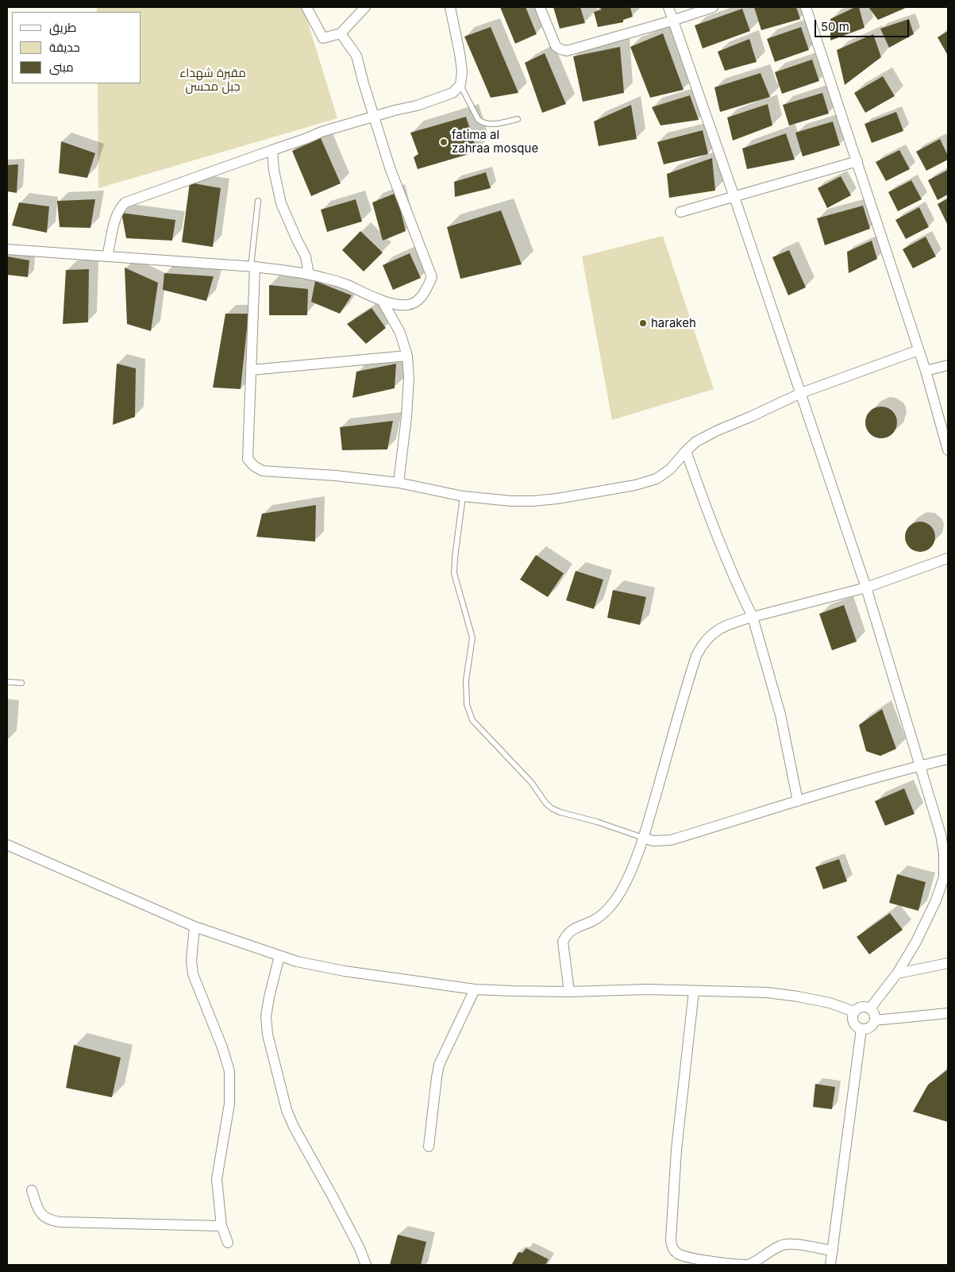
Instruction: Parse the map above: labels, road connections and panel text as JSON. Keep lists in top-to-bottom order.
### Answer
{
  "parks": ["مقبرة شهداء جبل محسن"],
  "places": ["fatima al zahraa mosque", "harakeh"],
  "legend": ["طريق", "حديقة", "مبنى"],
  "scale_bar": "50 m"
}
